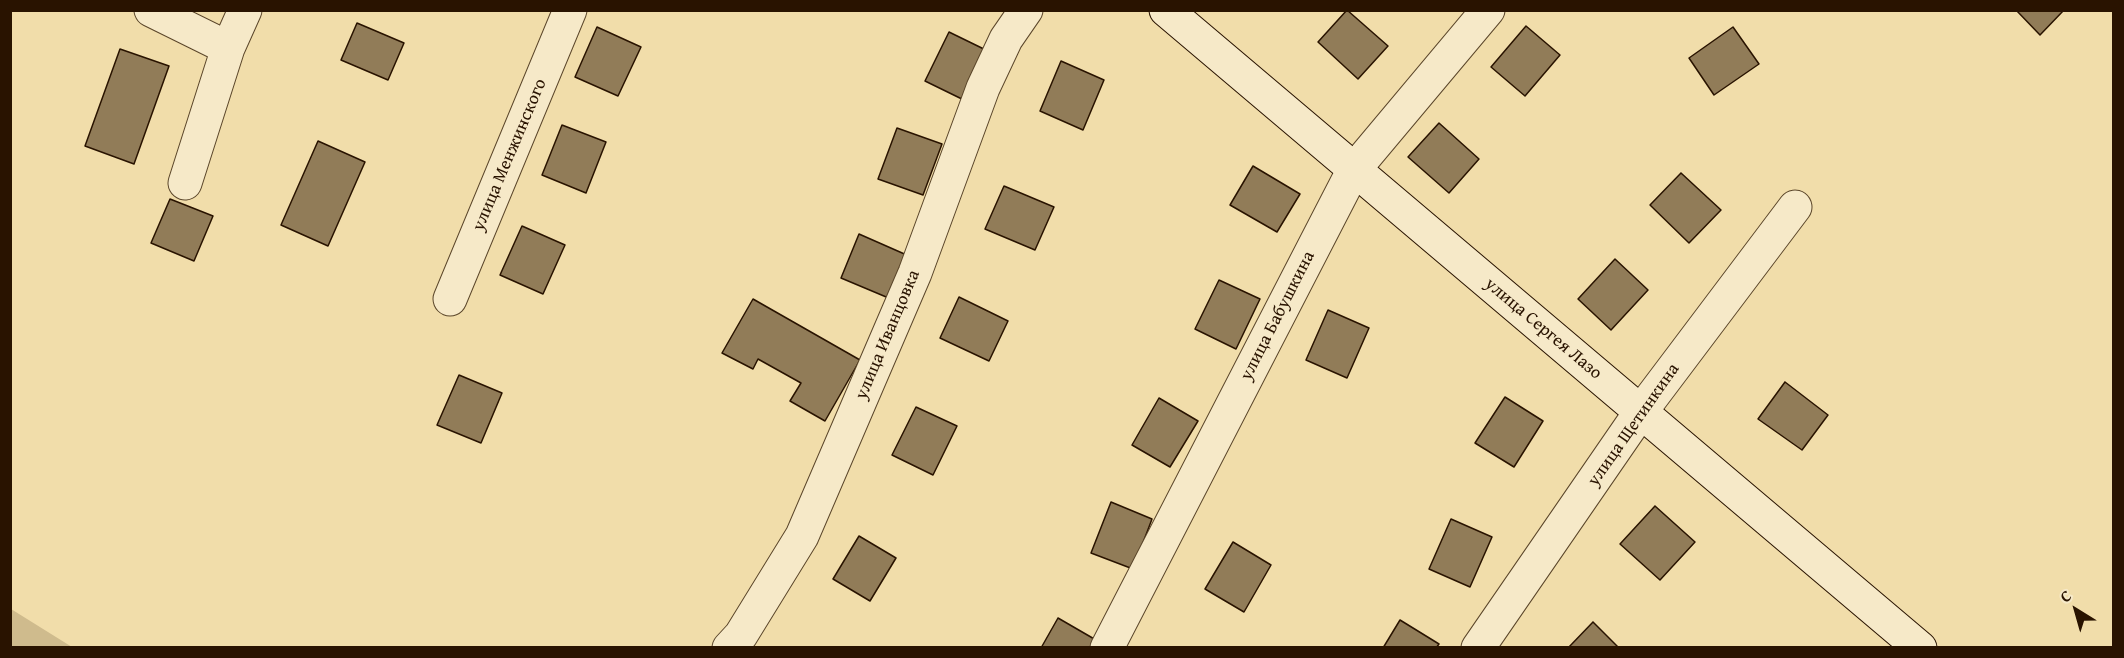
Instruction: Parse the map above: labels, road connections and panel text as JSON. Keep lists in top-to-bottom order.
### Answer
{
  "streets": {
    "street": [
      "улица Менжинского",
      "улица Бабушкина",
      "улица Сергея Лазо",
      "улица Иванцовка",
      "улица Щетинкина"
    ]
  },
  "crossings": [
    ["улица Бабушкина", "улица Сергея Лазо"],
    ["улица Сергея Лазо", "улица Щетинкина"]
  ],
  "north": "top left"
}
